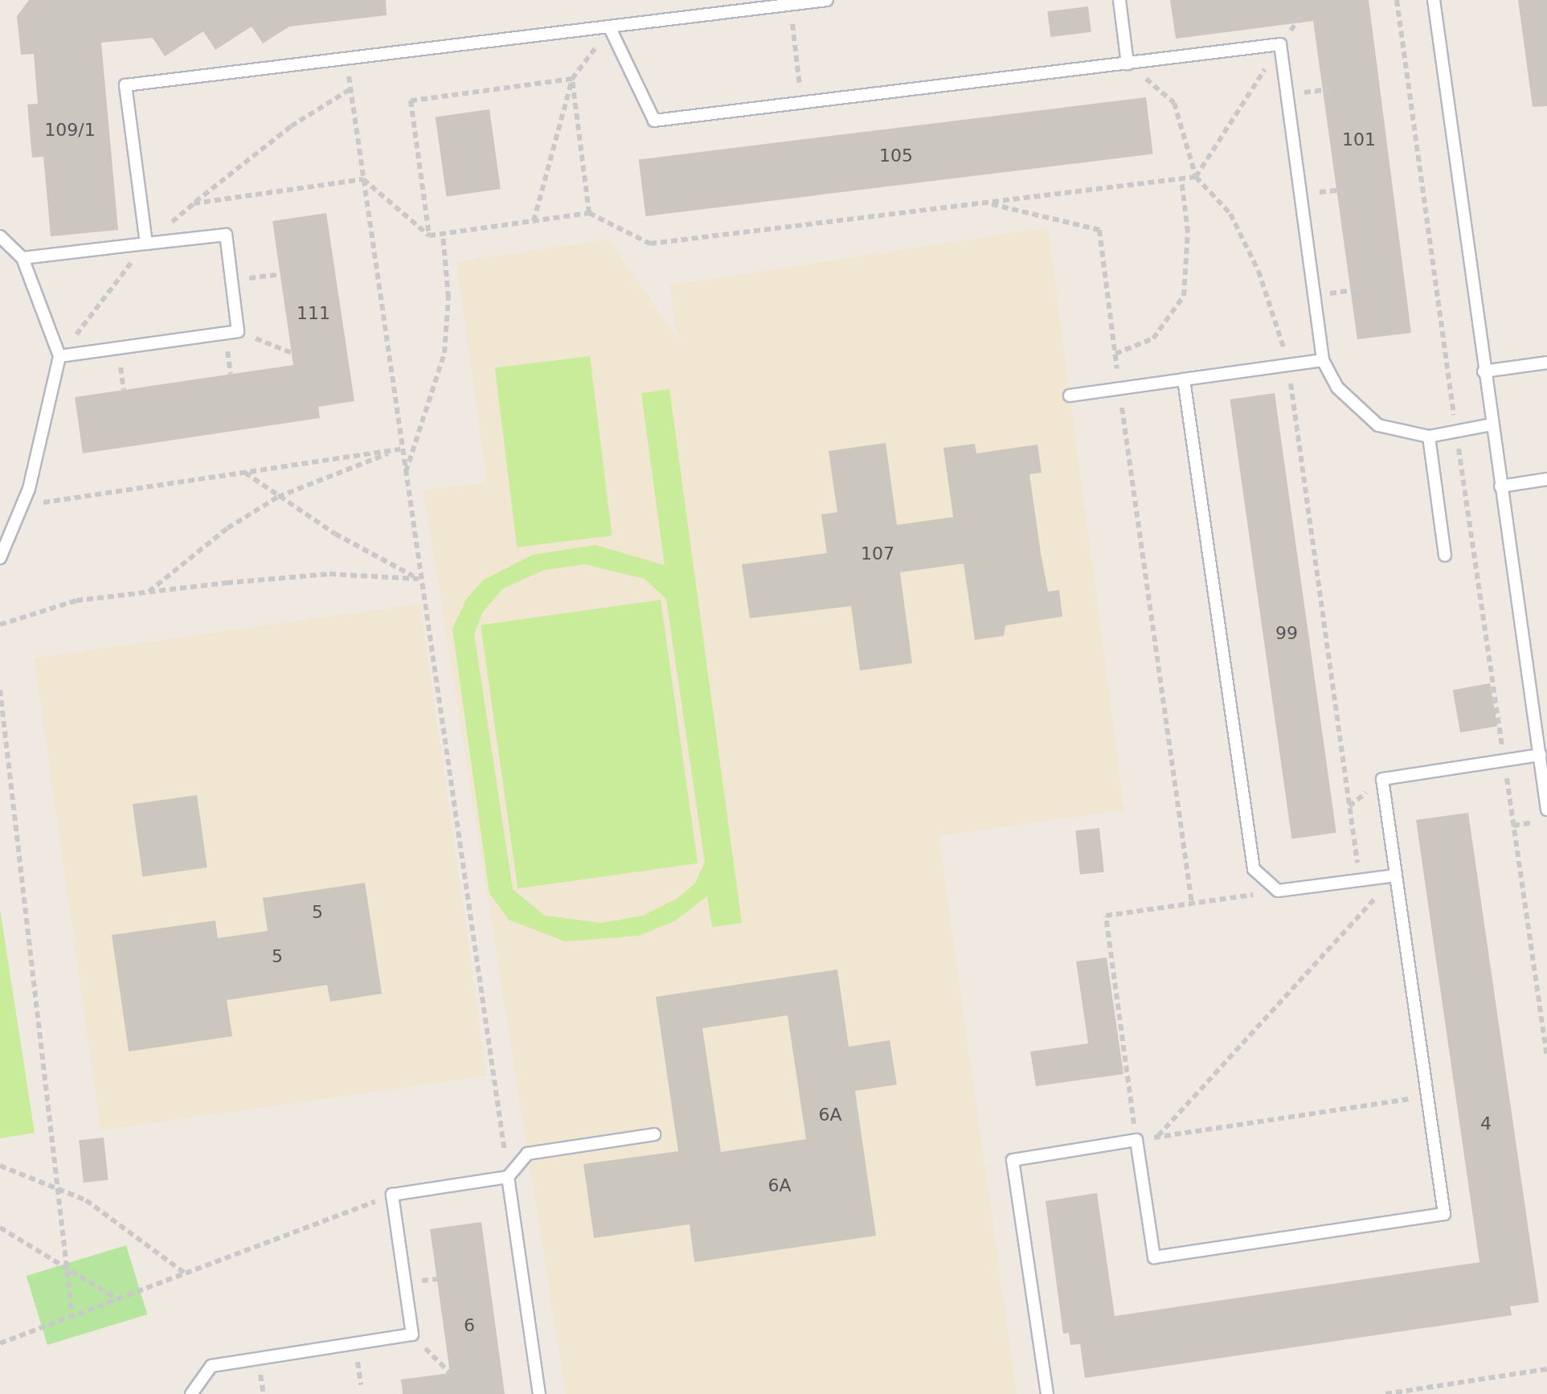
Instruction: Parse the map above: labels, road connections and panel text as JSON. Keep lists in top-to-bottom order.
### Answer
{
  "house_numbers": [
    "109/1",
    "101",
    "105",
    "111",
    "107",
    "99",
    "5",
    "5",
    "6А",
    "4",
    "6А",
    "6"
  ]
}
